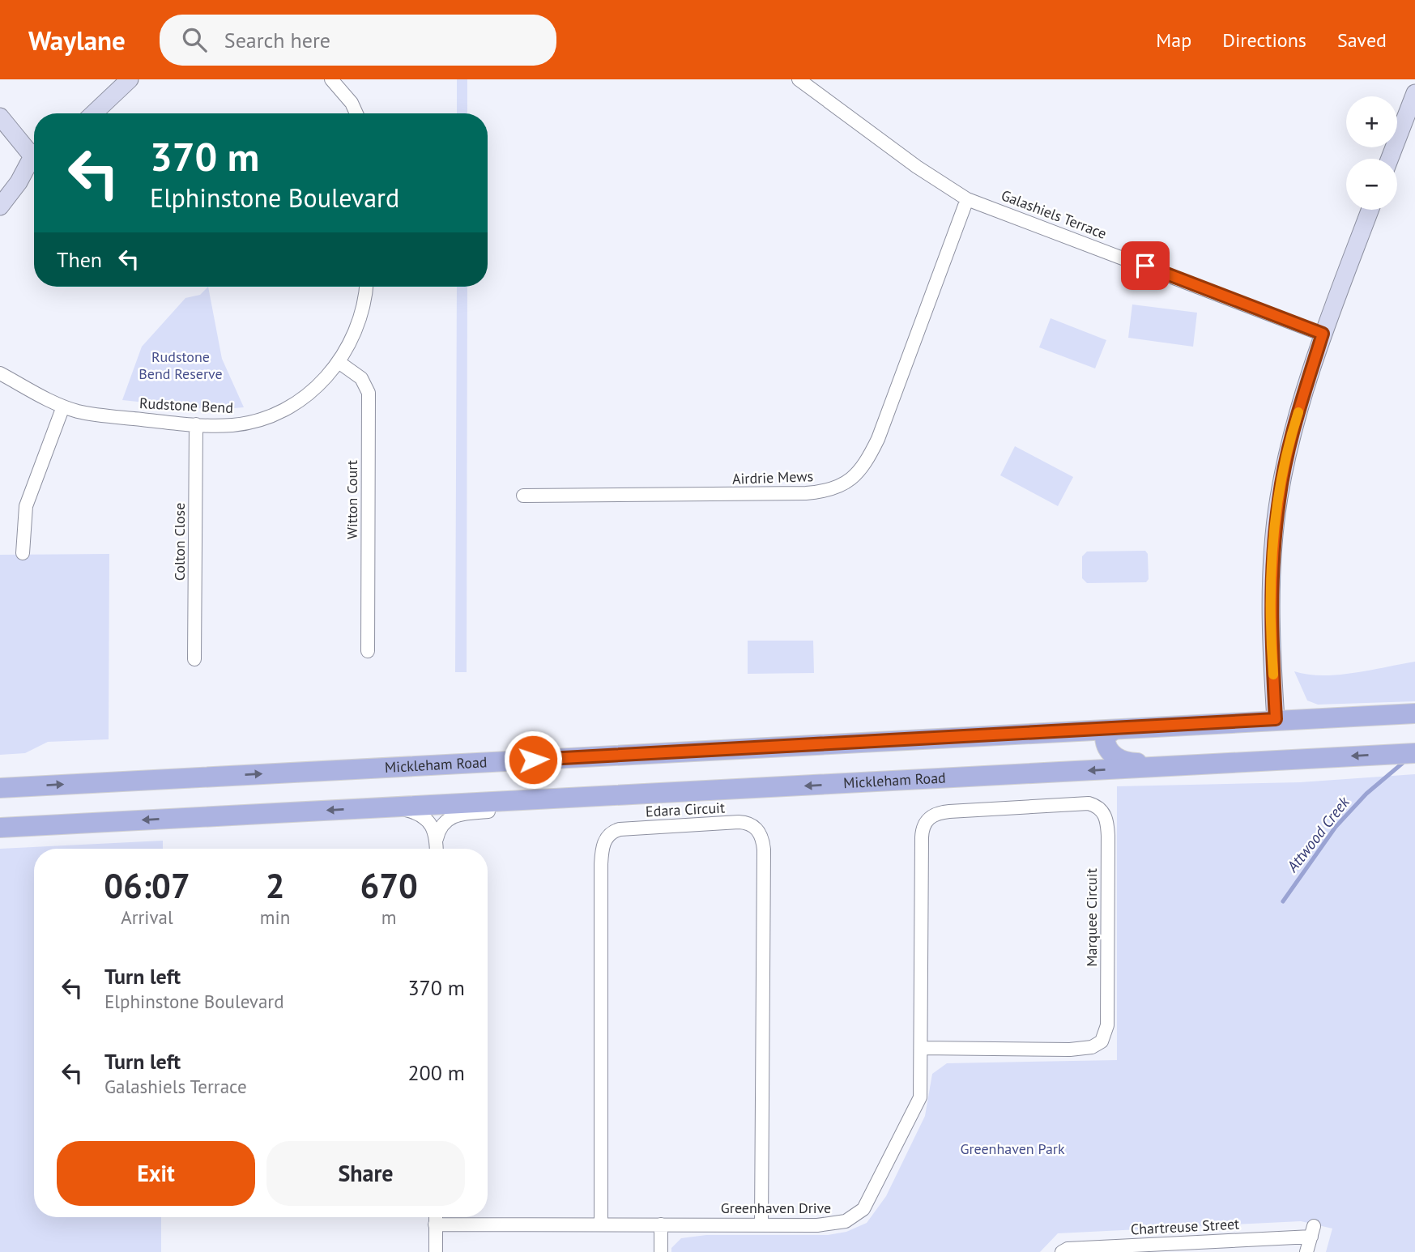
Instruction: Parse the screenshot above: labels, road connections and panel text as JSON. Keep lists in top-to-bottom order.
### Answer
{
  "streets": {
    "main road": ["Mickleham Road"],
    "street": [
      "Galashiels Terrace",
      "Rudstone Bend",
      "Airdrie Mews",
      "Witton Court",
      "Colton Close",
      "Edara Circuit",
      "Marquee Circuit",
      "Greenhaven Drive",
      "Chartreuse Street"
    ]
  },
  "crossings": [
    ["Galashiels Terrace", "Airdrie Mews"],
    ["Rudstone Bend", "Witton Court"],
    ["Rudstone Bend", "Colton Close"],
    ["Edara Circuit", "Greenhaven Drive"],
    ["Marquee Circuit", "Greenhaven Drive"]
  ],
  "water": ["Attwood Creek"],
  "parks": ["Rudstone Bend Reserve", "Greenhaven Park"],
  "page": {
    "header": "Waylane",
    "search": "Search here",
    "nav": ["Map", "Directions", "Saved"],
    "map_buttons": ["+", "−"],
    "turn": ["370 m", "Elphinstone Boulevard"],
    "then": "Then",
    "eta": [
      "06:07",
      "Arrival",
      "2",
      "min",
      "670",
      "m"
    ],
    "list": [
      {
        "name": "Turn left",
        "note": "Elphinstone Boulevard",
        "value": "370 m"
      },
      {
        "name": "Turn left",
        "note": "Galashiels Terrace",
        "value": "200 m"
      }
    ],
    "buttons": ["Exit", "Share"]
  }
}
